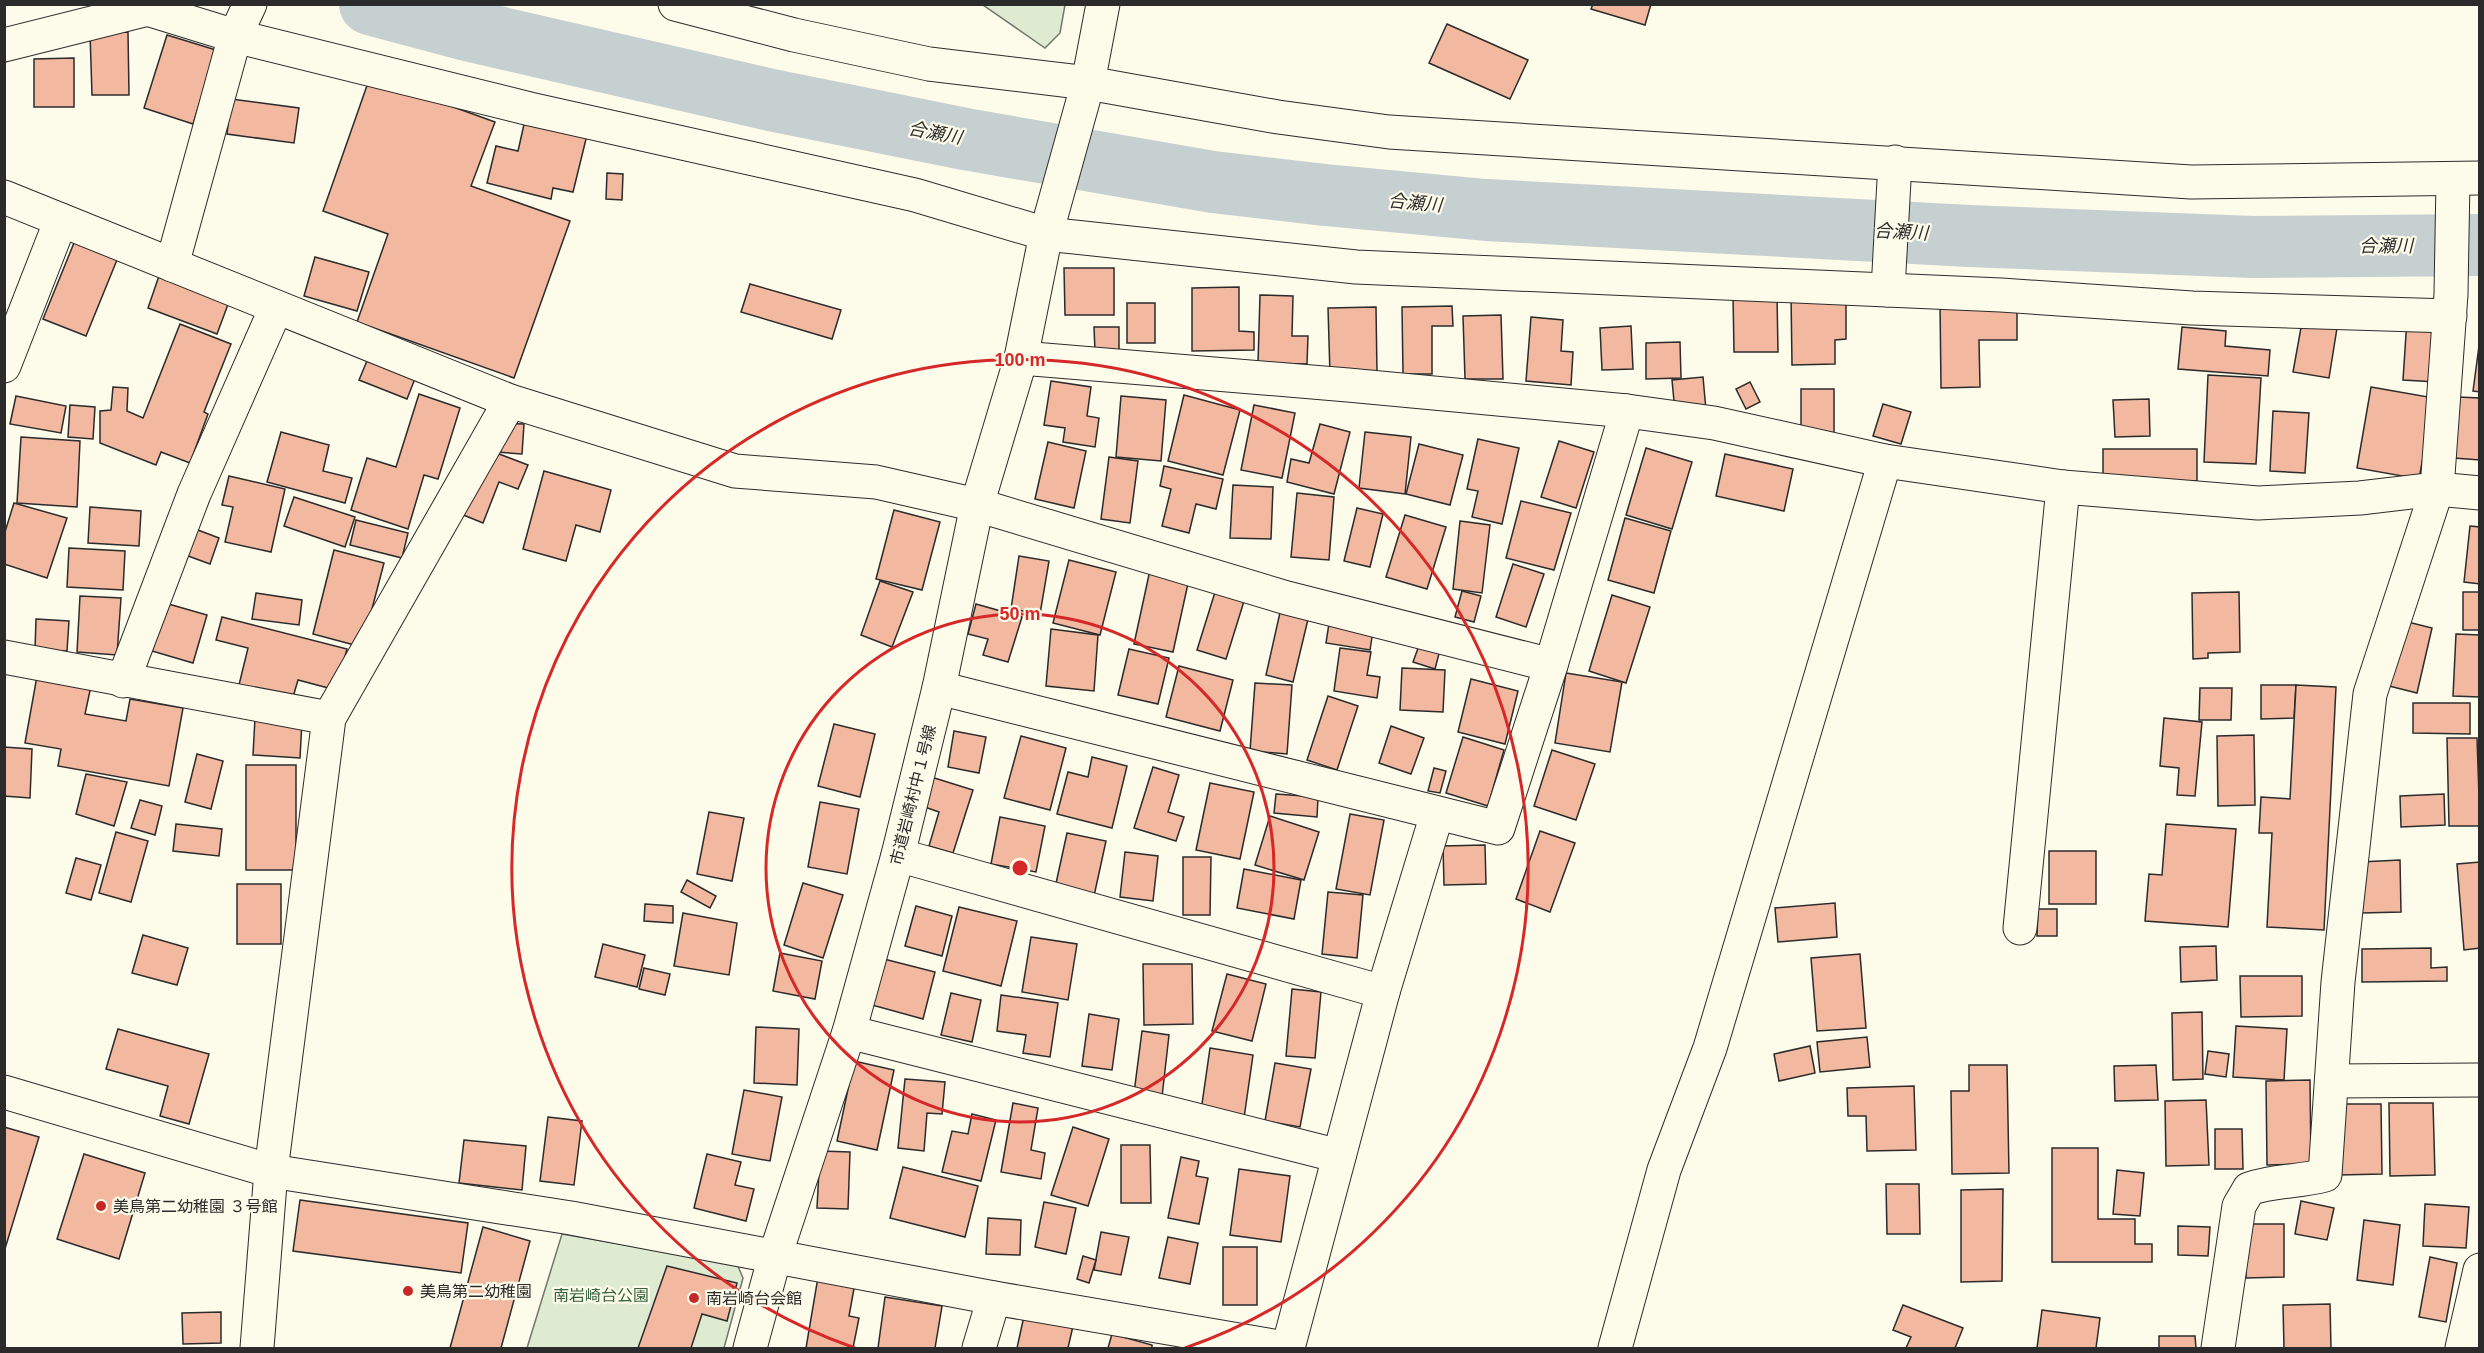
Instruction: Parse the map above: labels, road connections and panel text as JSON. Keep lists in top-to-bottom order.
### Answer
{
  "streets": {
    "street": ["市道岩崎村中１号線"]
  },
  "water": ["合瀬川"],
  "parks": ["南岩崎台公園"],
  "places": ["美鳥第二幼稚園 ３号館", "美鳥第二幼稚園", "南岩崎台会館"],
  "rings": ["100 m", "50 m"]
}
